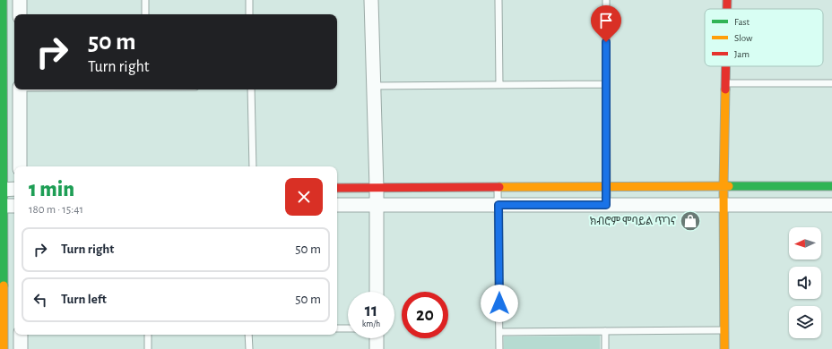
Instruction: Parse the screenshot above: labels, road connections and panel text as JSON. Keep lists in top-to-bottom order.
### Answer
{
  "places": {
    "shop": ["ክብሮም ሞባይል ጥገና"]
  },
  "legend": ["Fast", "Slow", "Jam"],
  "north": "left",
  "page": {
    "turn": ["50 m", "Turn right"],
    "heading": ["1 min", "180 m · 15:41"],
    "list": [
      {
        "name": "Turn right",
        "value": "50 m"
      },
      {
        "name": "Turn left",
        "value": "50 m"
      }
    ],
    "speed": "11 km/h",
    "limit": "20"
  }
}
